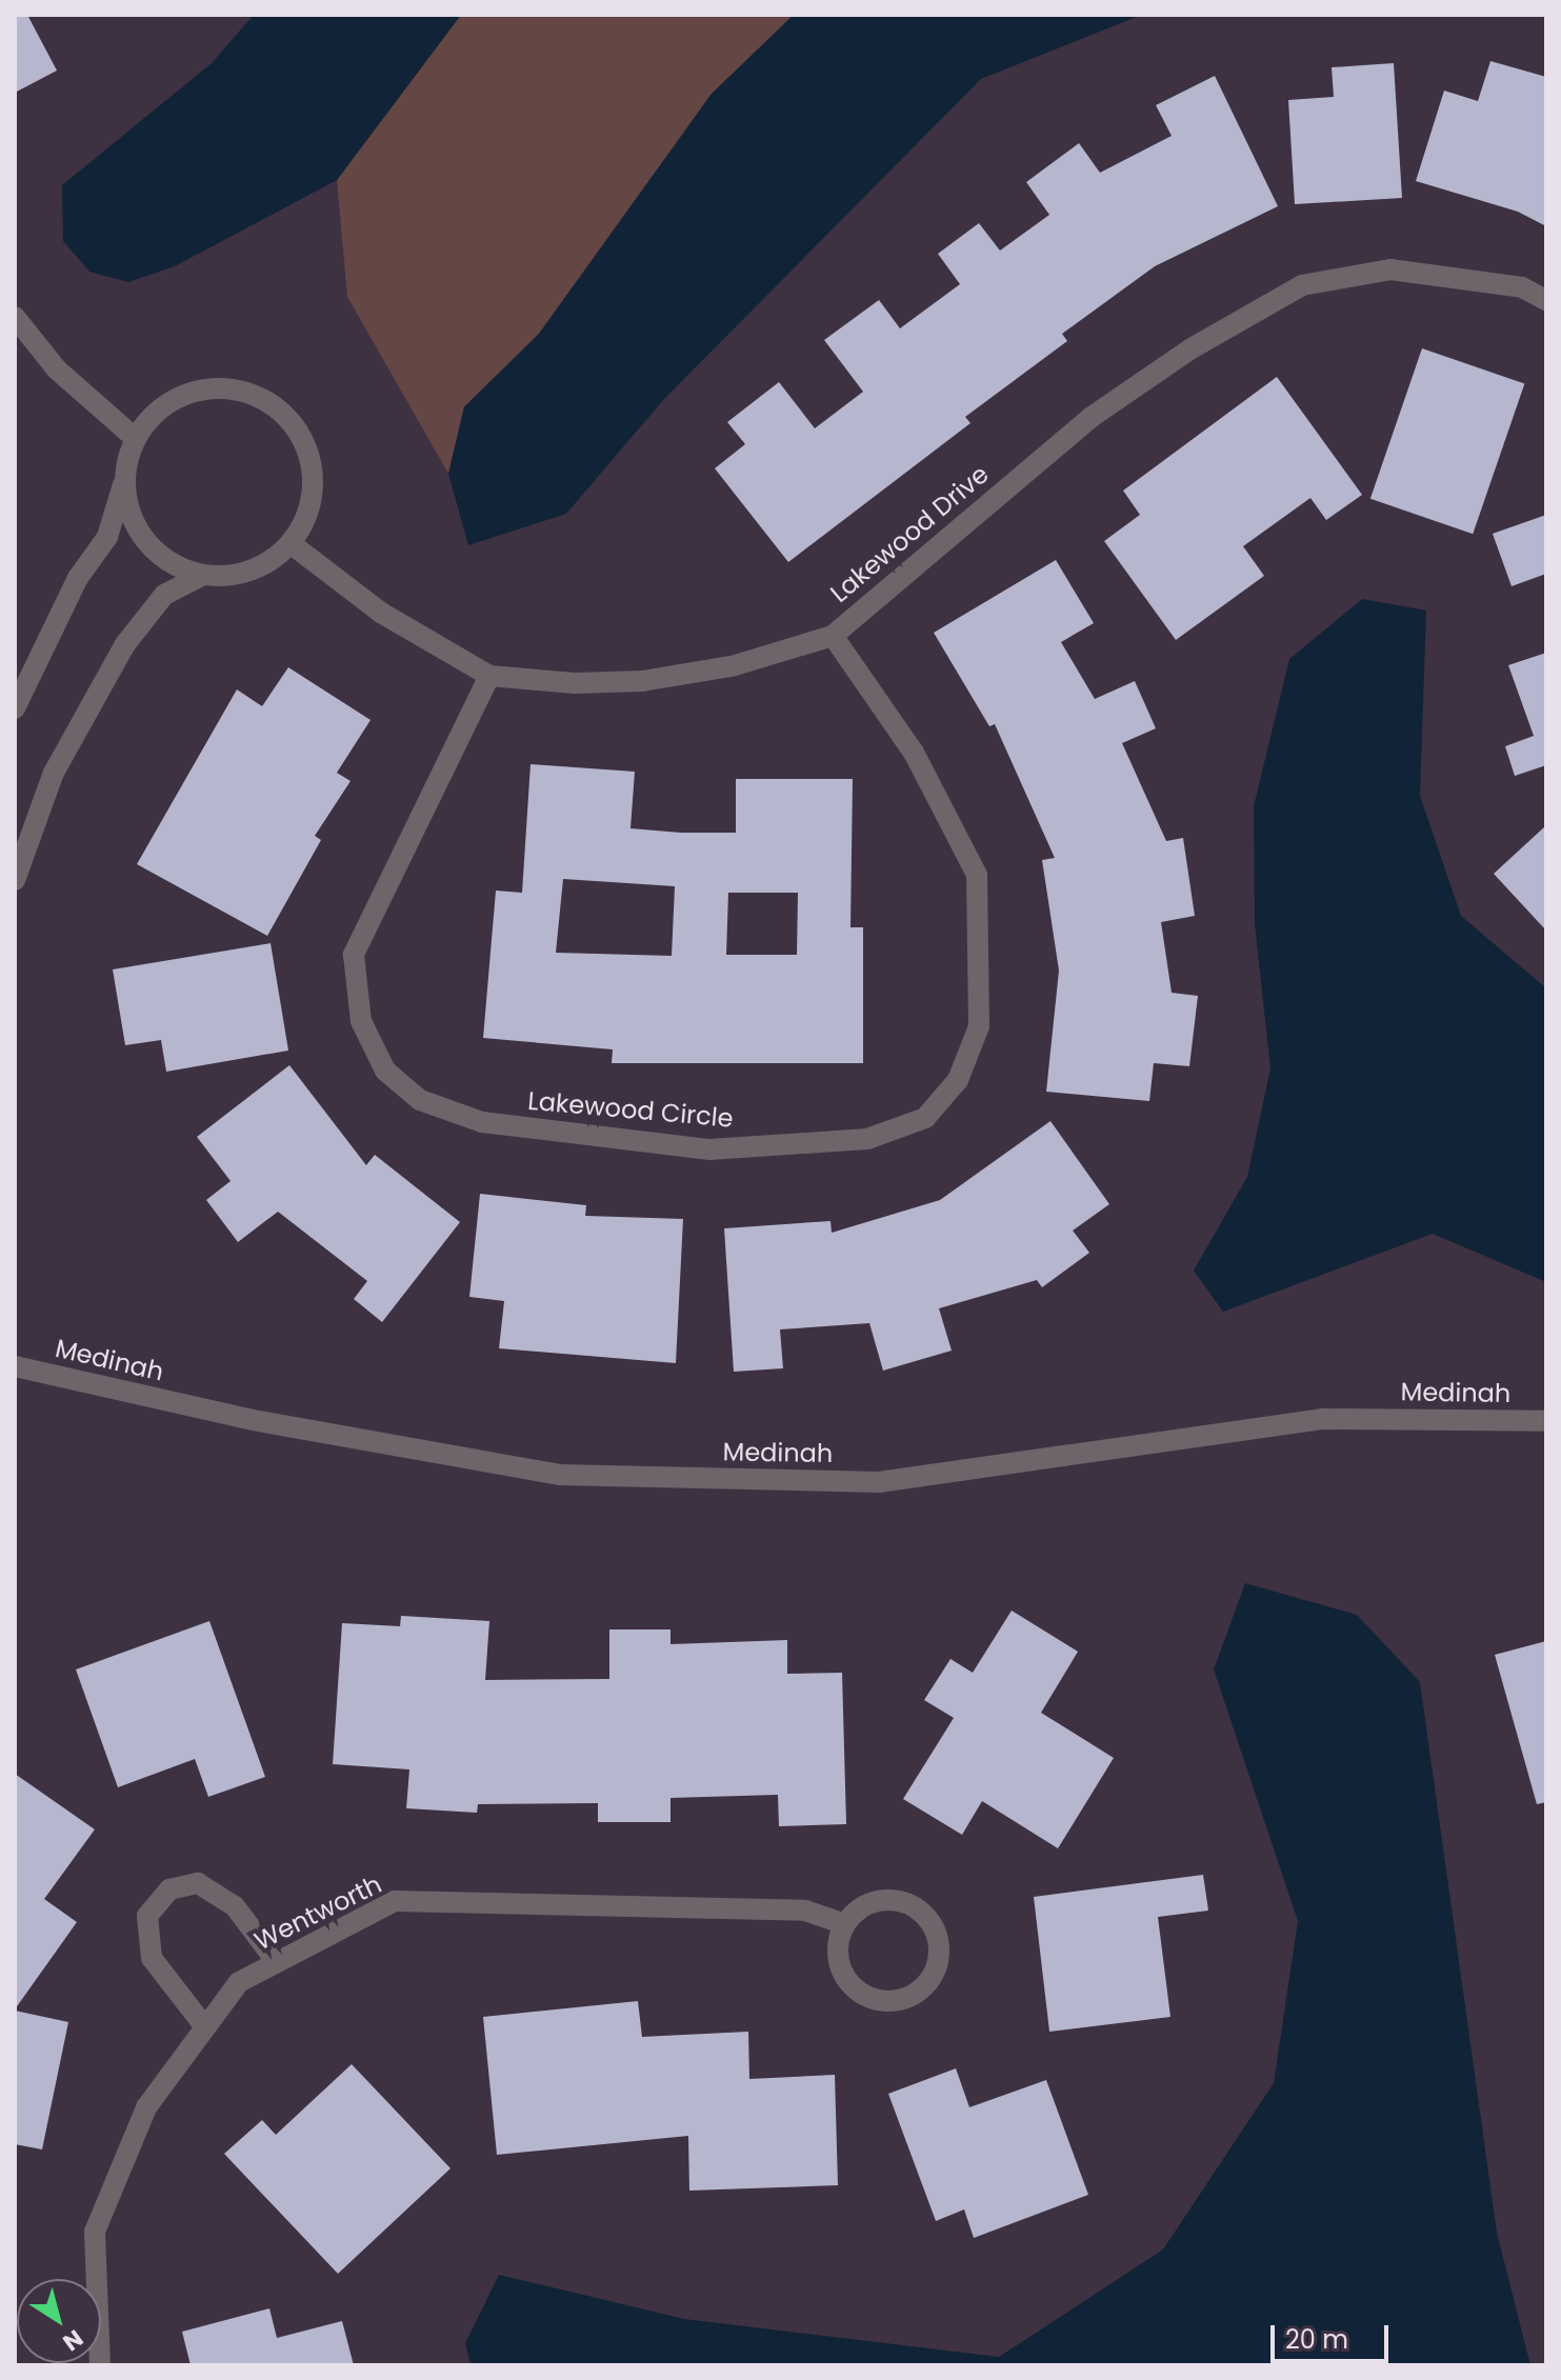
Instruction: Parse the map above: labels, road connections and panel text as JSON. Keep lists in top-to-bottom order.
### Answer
{
  "streets": {
    "street": [
      "Lakewood Drive",
      "Lakewood Circle",
      "Medinah",
      "Wentworth"
    ]
  },
  "crossings": [
    ["Lakewood Drive", "Lakewood Circle"]
  ],
  "scale_bar": "20 m",
  "north": "bottom right"
}
